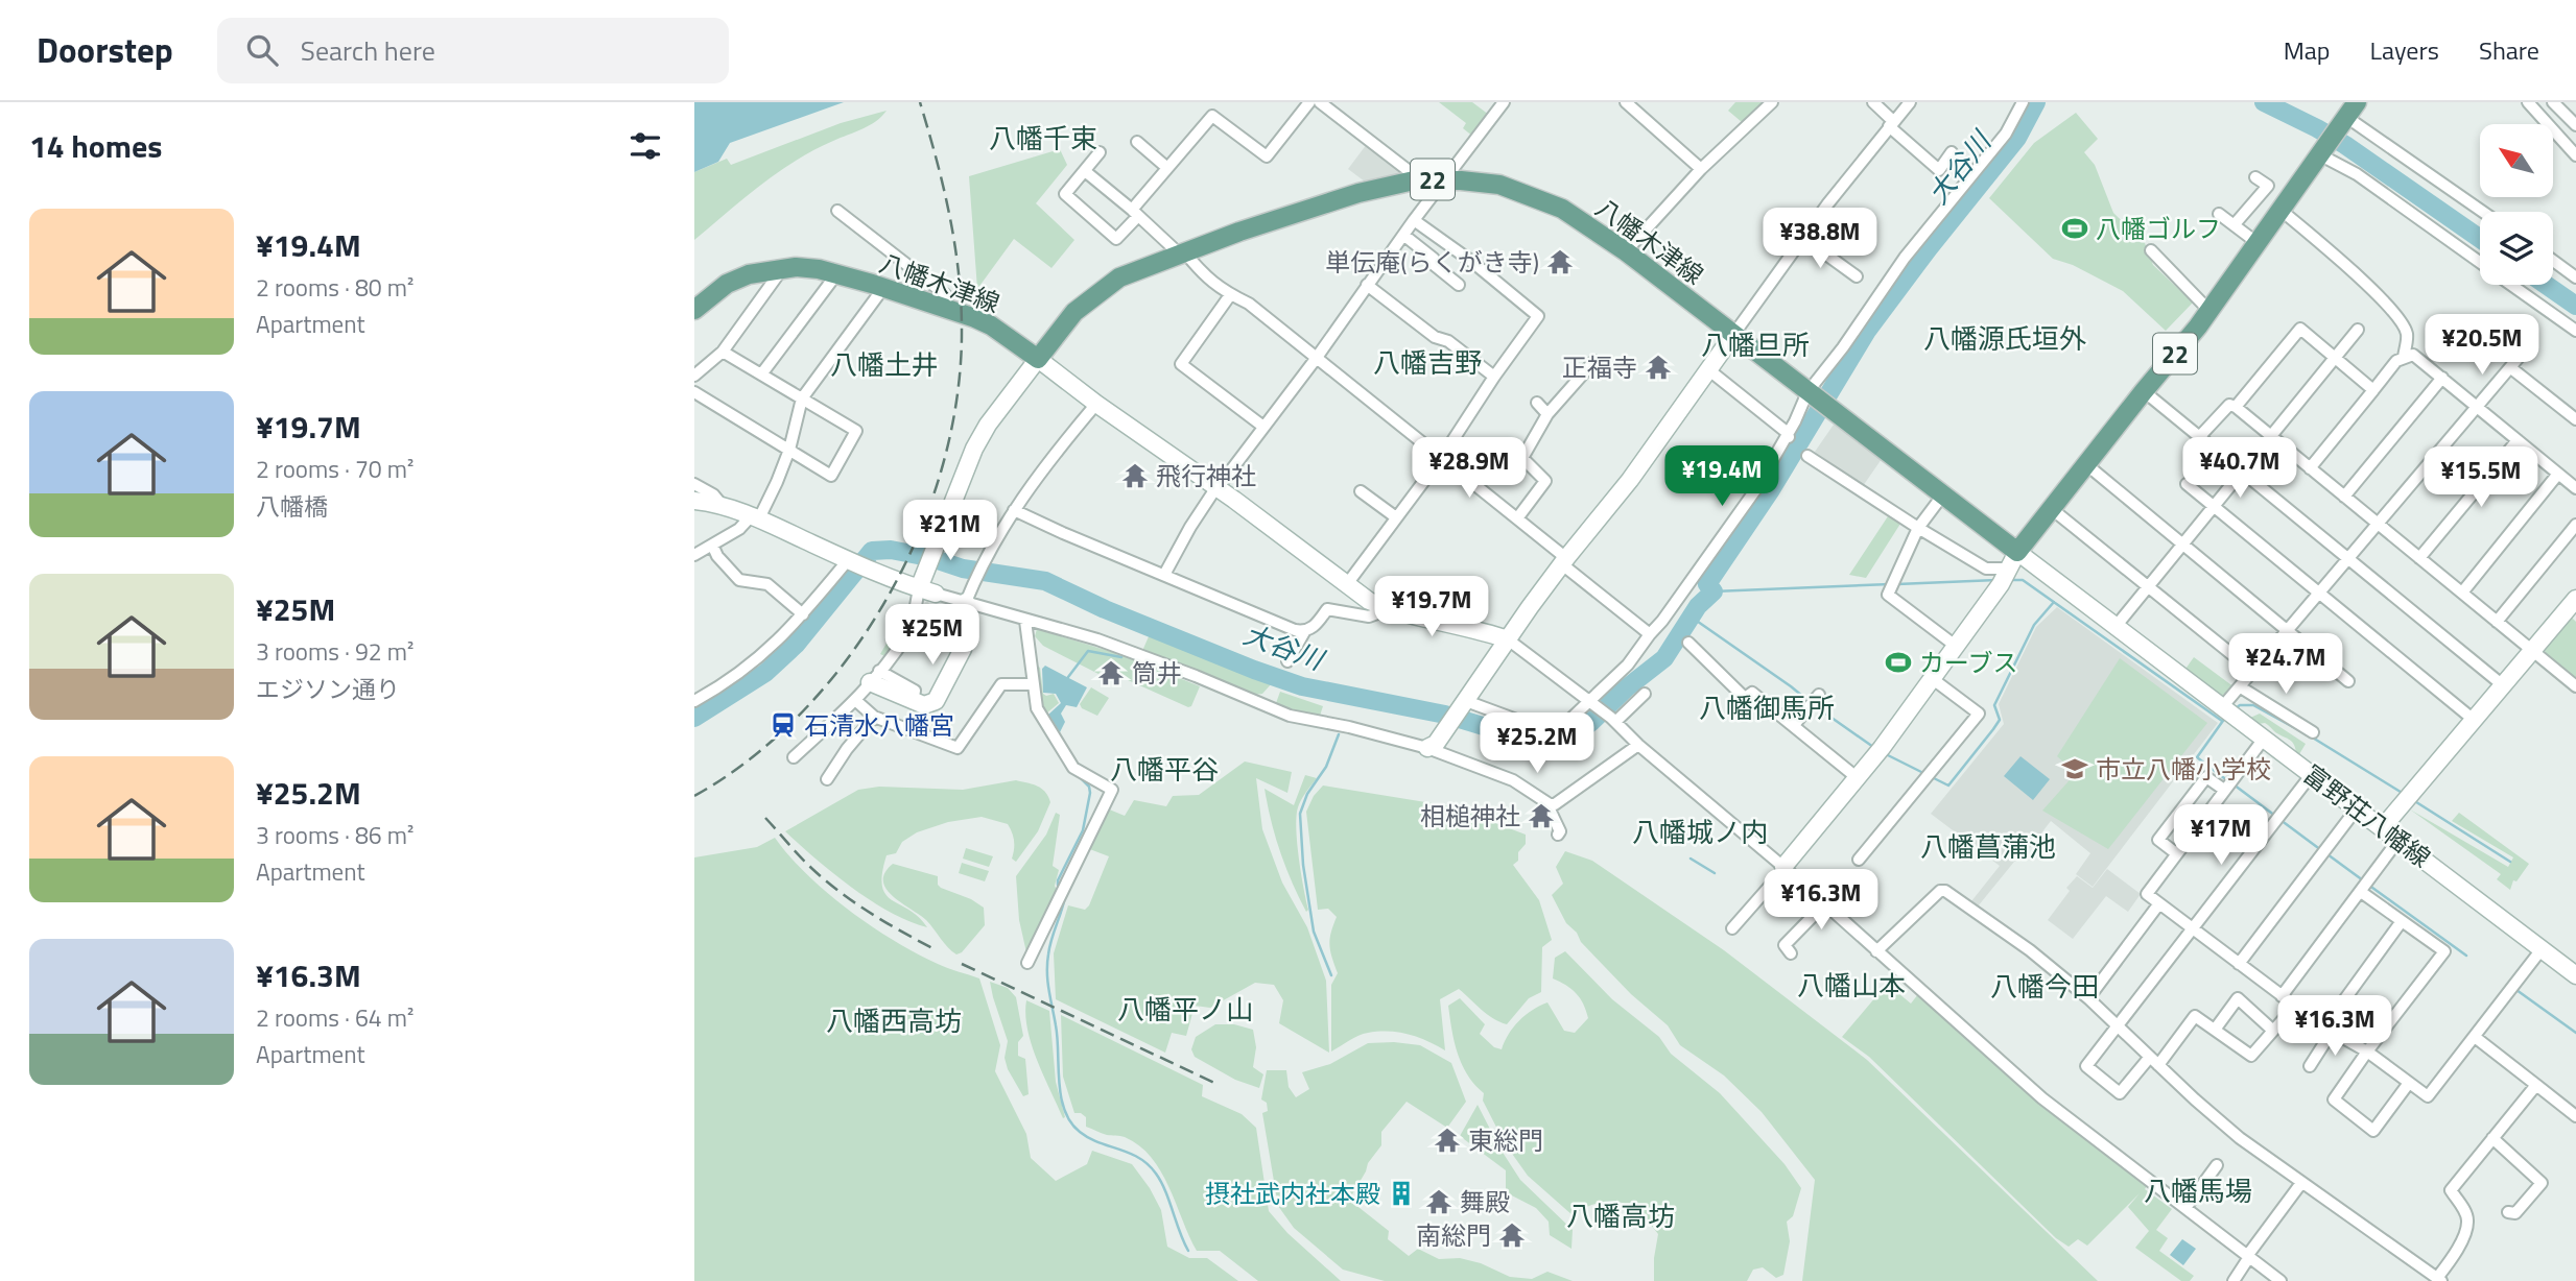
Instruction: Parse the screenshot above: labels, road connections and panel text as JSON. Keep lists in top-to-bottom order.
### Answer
{
  "streets": {
    "main road": ["22", "八幡木津線"],
    "street": ["富野荘八幡線"]
  },
  "crossings": [
    ["22", "八幡木津線"],
    ["22", "富野荘八幡線"],
    ["八幡木津線", "富野荘八幡線"]
  ],
  "districts": [
    "八幡千束",
    "八幡源氏垣外",
    "八幡旦所",
    "八幡吉野",
    "八幡土井",
    "八幡御馬所",
    "八幡平谷",
    "八幡城ノ内",
    "八幡菖蒲池",
    "八幡山本",
    "八幡今田",
    "八幡平ノ山",
    "八幡西高坊",
    "八幡馬場",
    "八幡高坊"
  ],
  "water": ["大谷川"],
  "places": {
    "sports": ["八幡ゴルフ", "カーブス"],
    "temple": [
      "単伝庵(らくがき寺)",
      "正福寺",
      "飛行神社",
      "筒井",
      "相槌神社",
      "東総門",
      "舞殿",
      "南総門"
    ],
    "station": ["石清水八幡宮"],
    "school or university": ["市立八幡小学校"],
    "building": ["摂社武内社本殿"]
  },
  "north": "top left",
  "page": {
    "header": "Doorstep",
    "search": "Search here",
    "nav": ["Map", "Layers", "Share"],
    "heading": "14 homes",
    "list": [
      {
        "name": "¥19.4M",
        "note": "2 rooms · 80 m² · Apartment"
      },
      {
        "name": "¥19.7M",
        "note": "2 rooms · 70 m² · 八幡橋"
      },
      {
        "name": "¥25M",
        "note": "3 rooms · 92 m² · エジソン通り"
      },
      {
        "name": "¥25.2M",
        "note": "3 rooms · 86 m² · Apartment"
      },
      {
        "name": "¥16.3M",
        "note": "2 rooms · 64 m² · Apartment"
      }
    ],
    "price": [
      "¥38.8M",
      "¥20.5M",
      "¥28.9M",
      "¥40.7M",
      "¥19.4M",
      "¥15.5M",
      "¥21M",
      "¥19.7M",
      "¥25M",
      "¥24.7M",
      "¥25.2M",
      "¥17M",
      "¥16.3M",
      "¥16.3M"
    ]
  }
}
